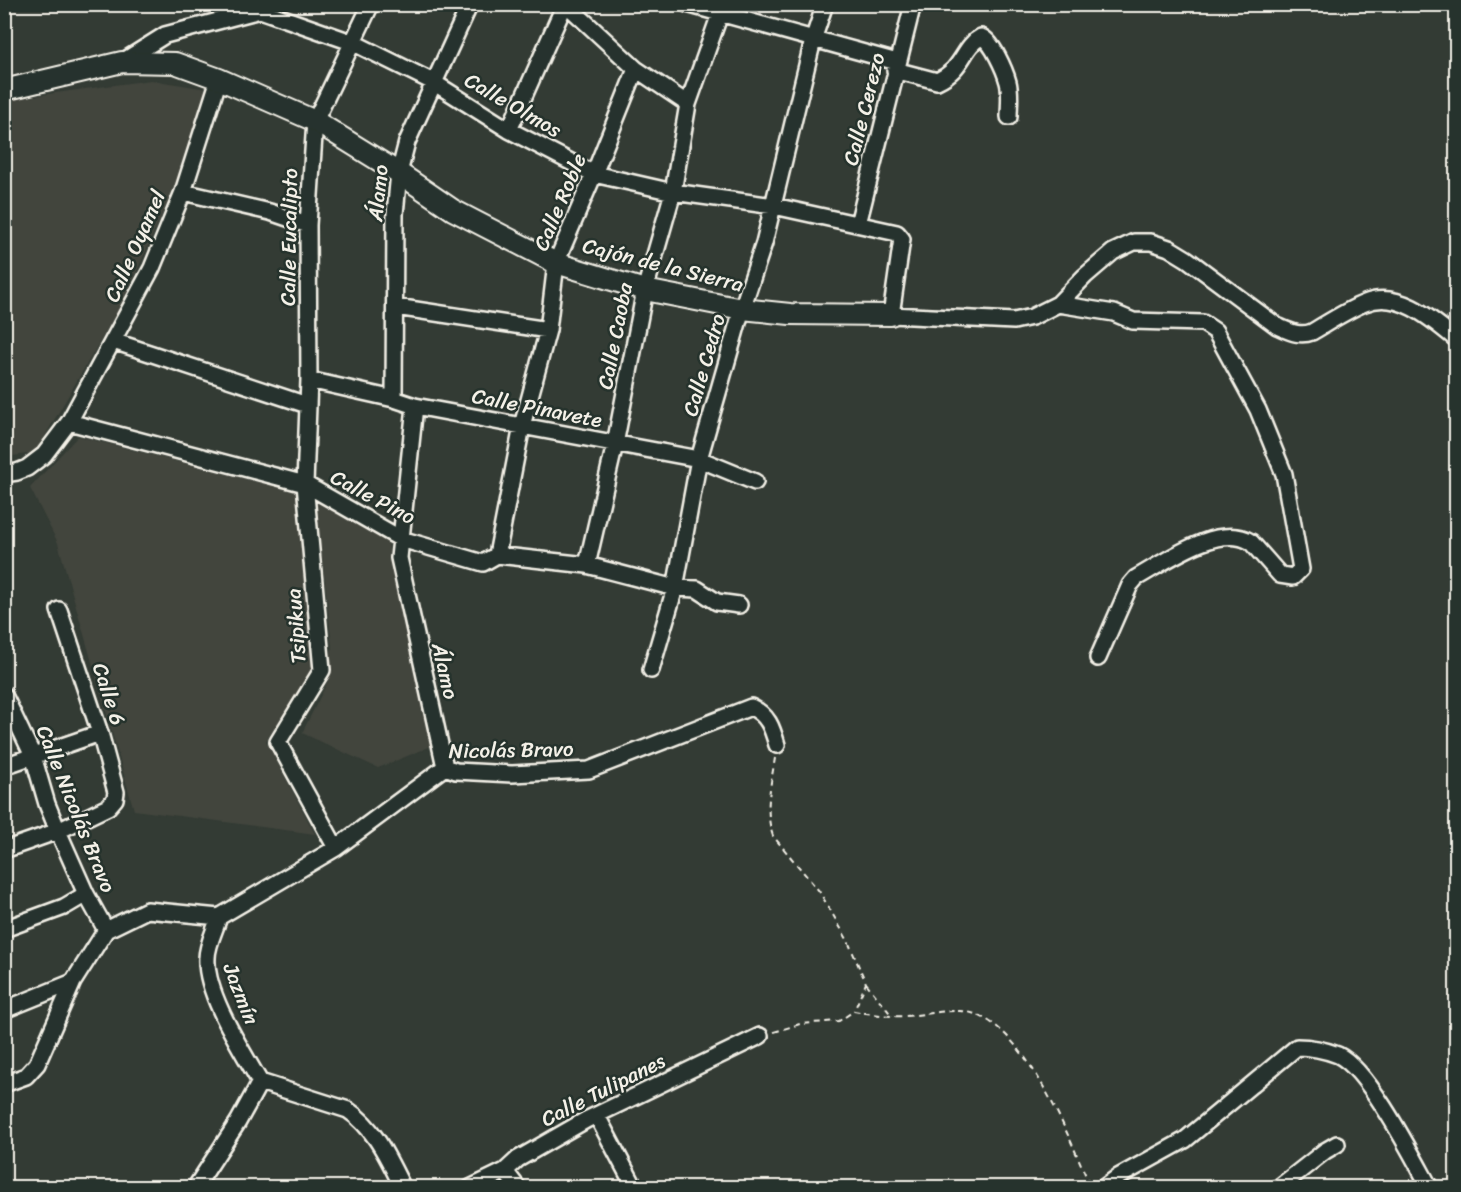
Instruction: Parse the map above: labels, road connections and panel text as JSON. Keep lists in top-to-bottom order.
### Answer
{
  "streets": {
    "street": [
      "Calle Olmos",
      "Calle Cerezo",
      "Álamo",
      "Calle Roble",
      "Calle Eucalipto",
      "Calle Oyamel",
      "Cajón de la Sierra",
      "Calle Caoba",
      "Calle Cedro",
      "Calle Pinavete",
      "Calle Pino",
      "Tsipikua",
      "Calle 6",
      "Nicolás Bravo",
      "Calle Nicolás Bravo",
      "Jazmín",
      "Calle Tulipanes"
    ]
  },
  "crossings": [
    ["Calle Olmos", "Calle Cerezo"],
    ["Calle Olmos", "Álamo"],
    ["Calle Olmos", "Calle Roble"],
    ["Calle Olmos", "Calle Eucalipto"],
    ["Calle Olmos", "Cajón de la Sierra"],
    ["Calle Olmos", "Calle Caoba"],
    ["Calle Olmos", "Calle Cedro"],
    ["Álamo", "Cajón de la Sierra"],
    ["Álamo", "Calle Pinavete"],
    ["Álamo", "Calle Pino"],
    ["Álamo", "Nicolás Bravo"],
    ["Calle Roble", "Cajón de la Sierra"],
    ["Calle Roble", "Calle Pinavete"],
    ["Calle Roble", "Calle Pino"],
    ["Calle Eucalipto", "Cajón de la Sierra"],
    ["Calle Eucalipto", "Calle Pinavete"],
    ["Calle Eucalipto", "Calle Pino"],
    ["Calle Eucalipto", "Tsipikua"],
    ["Calle Oyamel", "Cajón de la Sierra"],
    ["Calle Oyamel", "Calle Pino"],
    ["Cajón de la Sierra", "Calle Caoba"],
    ["Cajón de la Sierra", "Calle Cedro"],
    ["Calle Caoba", "Calle Pinavete"],
    ["Calle Caoba", "Calle Pino"],
    ["Calle Cedro", "Calle Pinavete"],
    ["Calle Cedro", "Calle Pino"],
    ["Calle Pino", "Tsipikua"],
    ["Tsipikua", "Nicolás Bravo"],
    ["Calle 6", "Calle Nicolás Bravo"],
    ["Nicolás Bravo", "Jazmín"]
  ]
}
